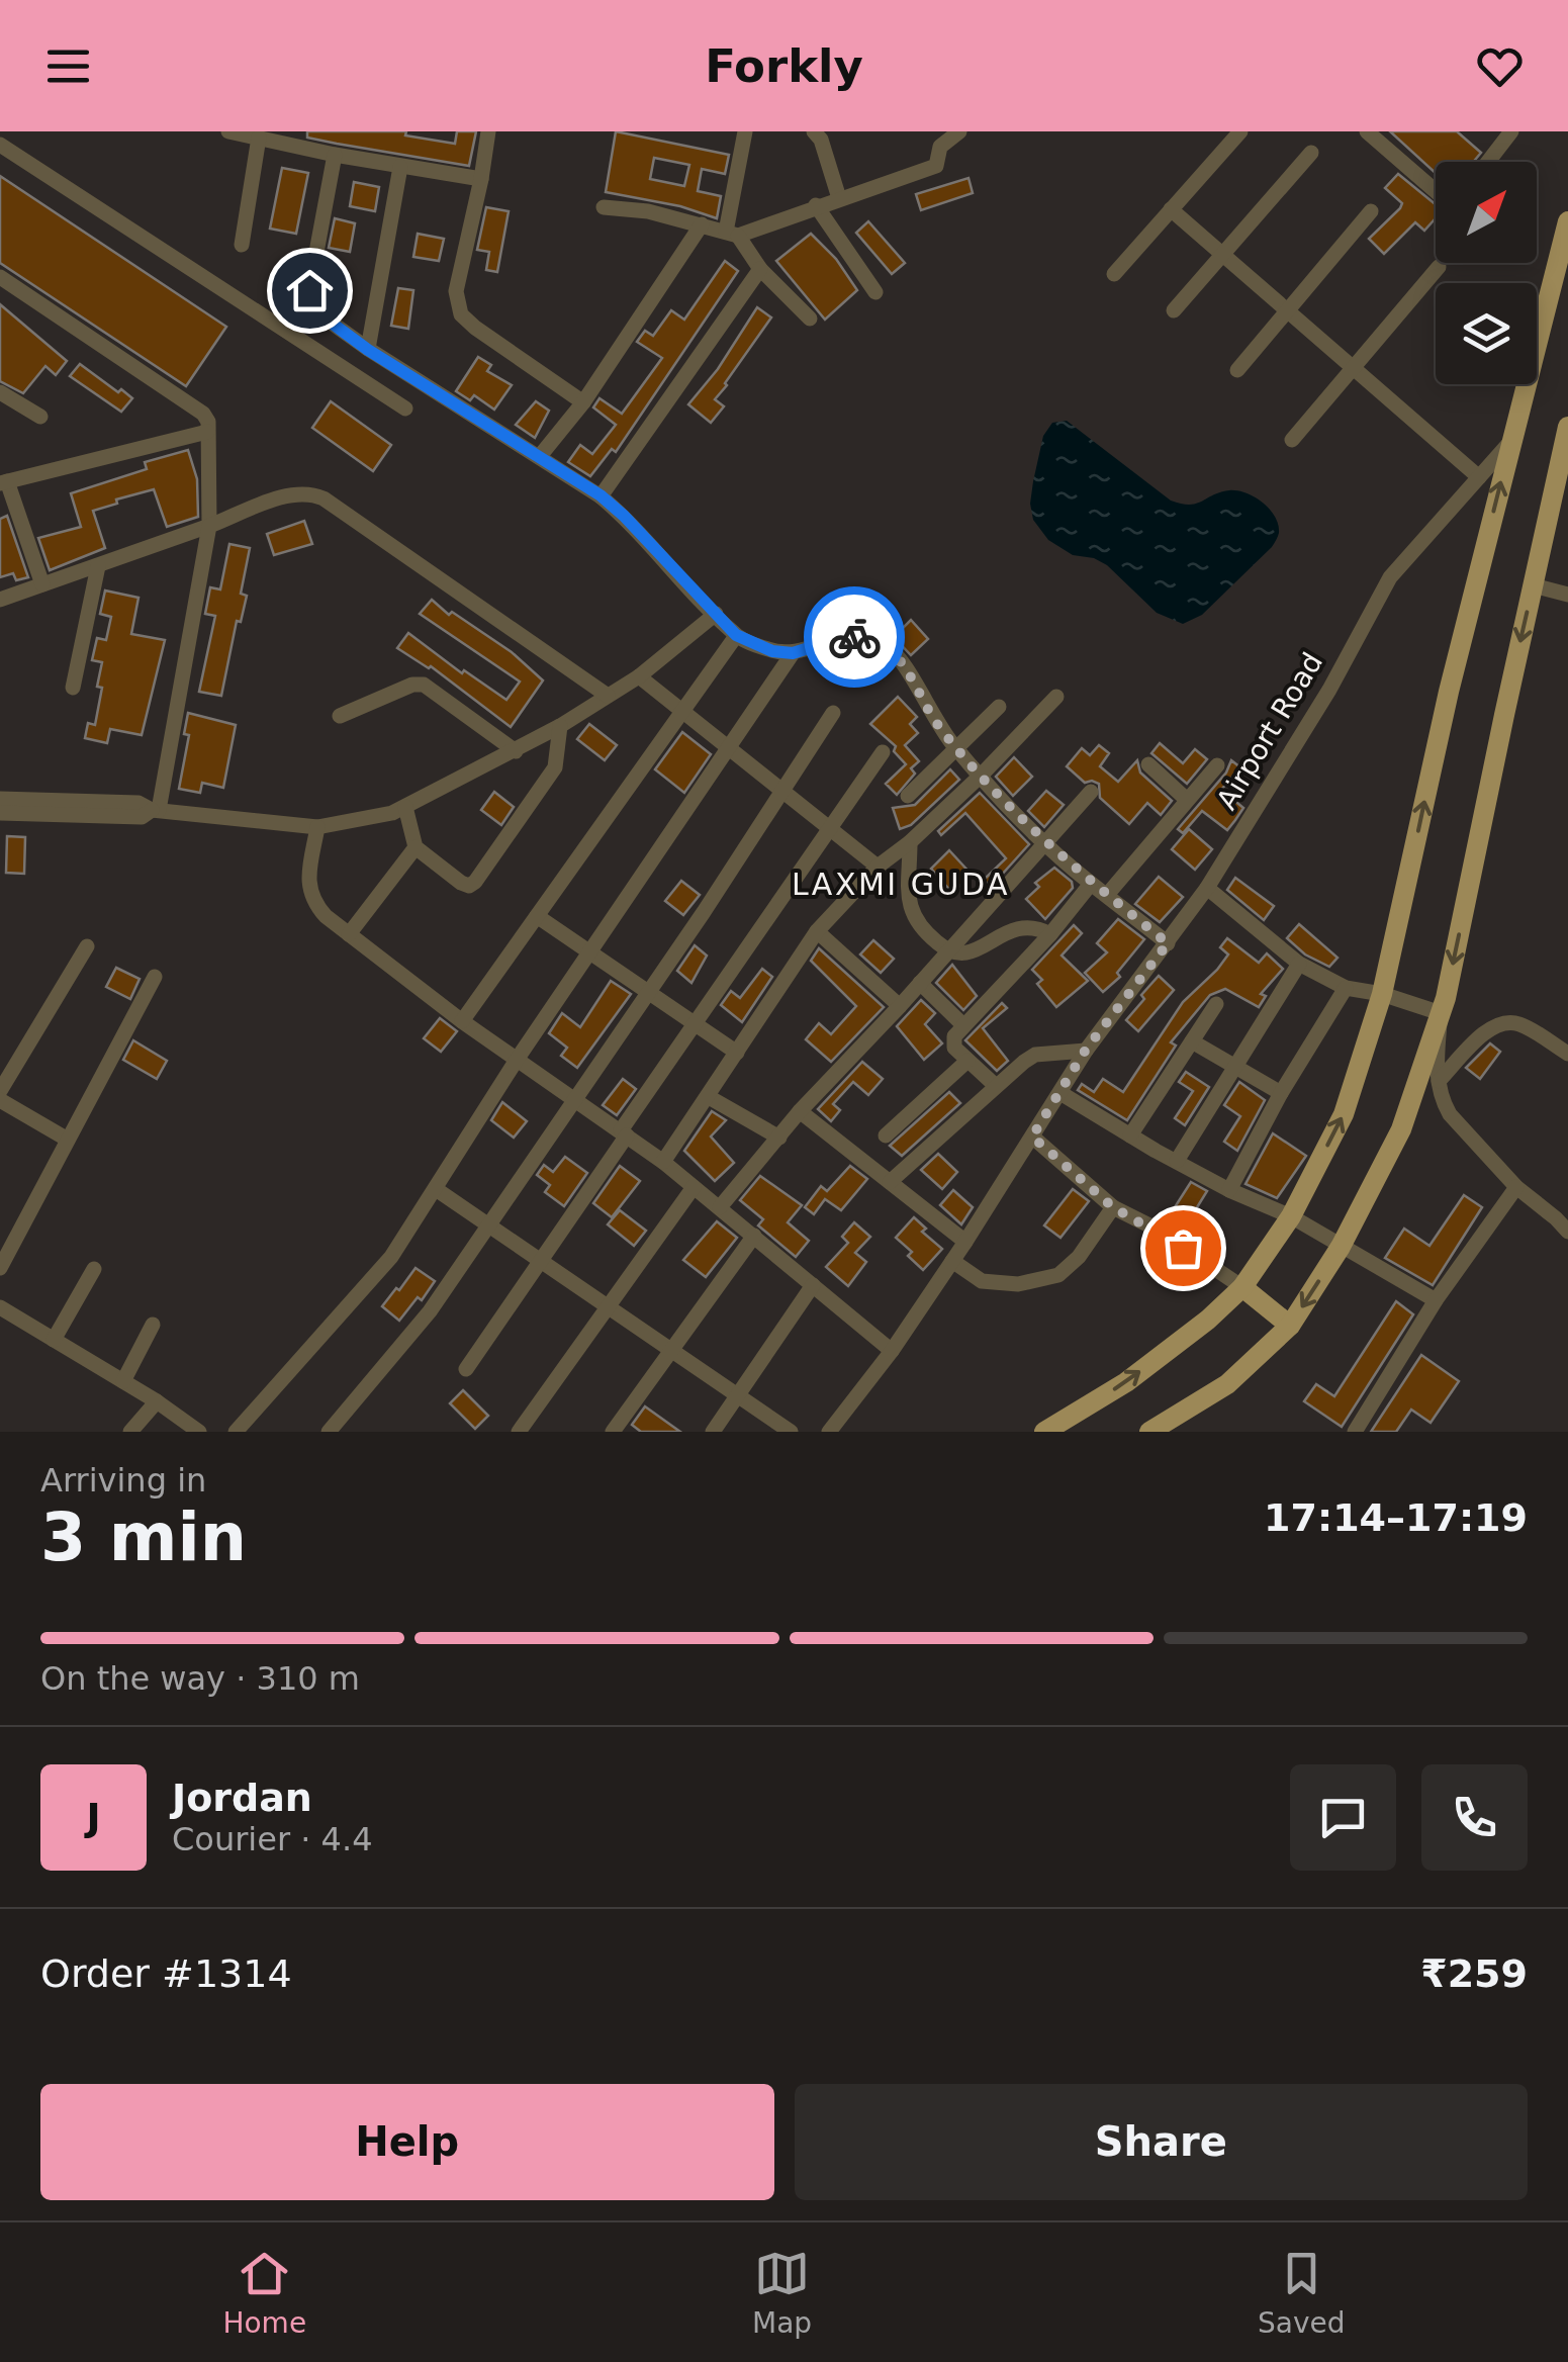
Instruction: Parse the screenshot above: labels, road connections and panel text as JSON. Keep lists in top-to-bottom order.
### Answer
{
  "streets": {
    "main road": ["Airport Road"]
  },
  "districts": ["LAXMI GUDA"],
  "north": "top right",
  "page": {
    "header": "Forkly",
    "heading": ["3 min", "Arriving in", "17:14–17:19"],
    "panel": [
      "Jordan",
      "Courier · 4.4",
      "Order #1314",
      "₹259"
    ],
    "bar": "On the way · 310 m",
    "round": "J",
    "buttons": ["Help", "Share"],
    "tabs": ["Home", "Map", "Saved"]
  }
}
